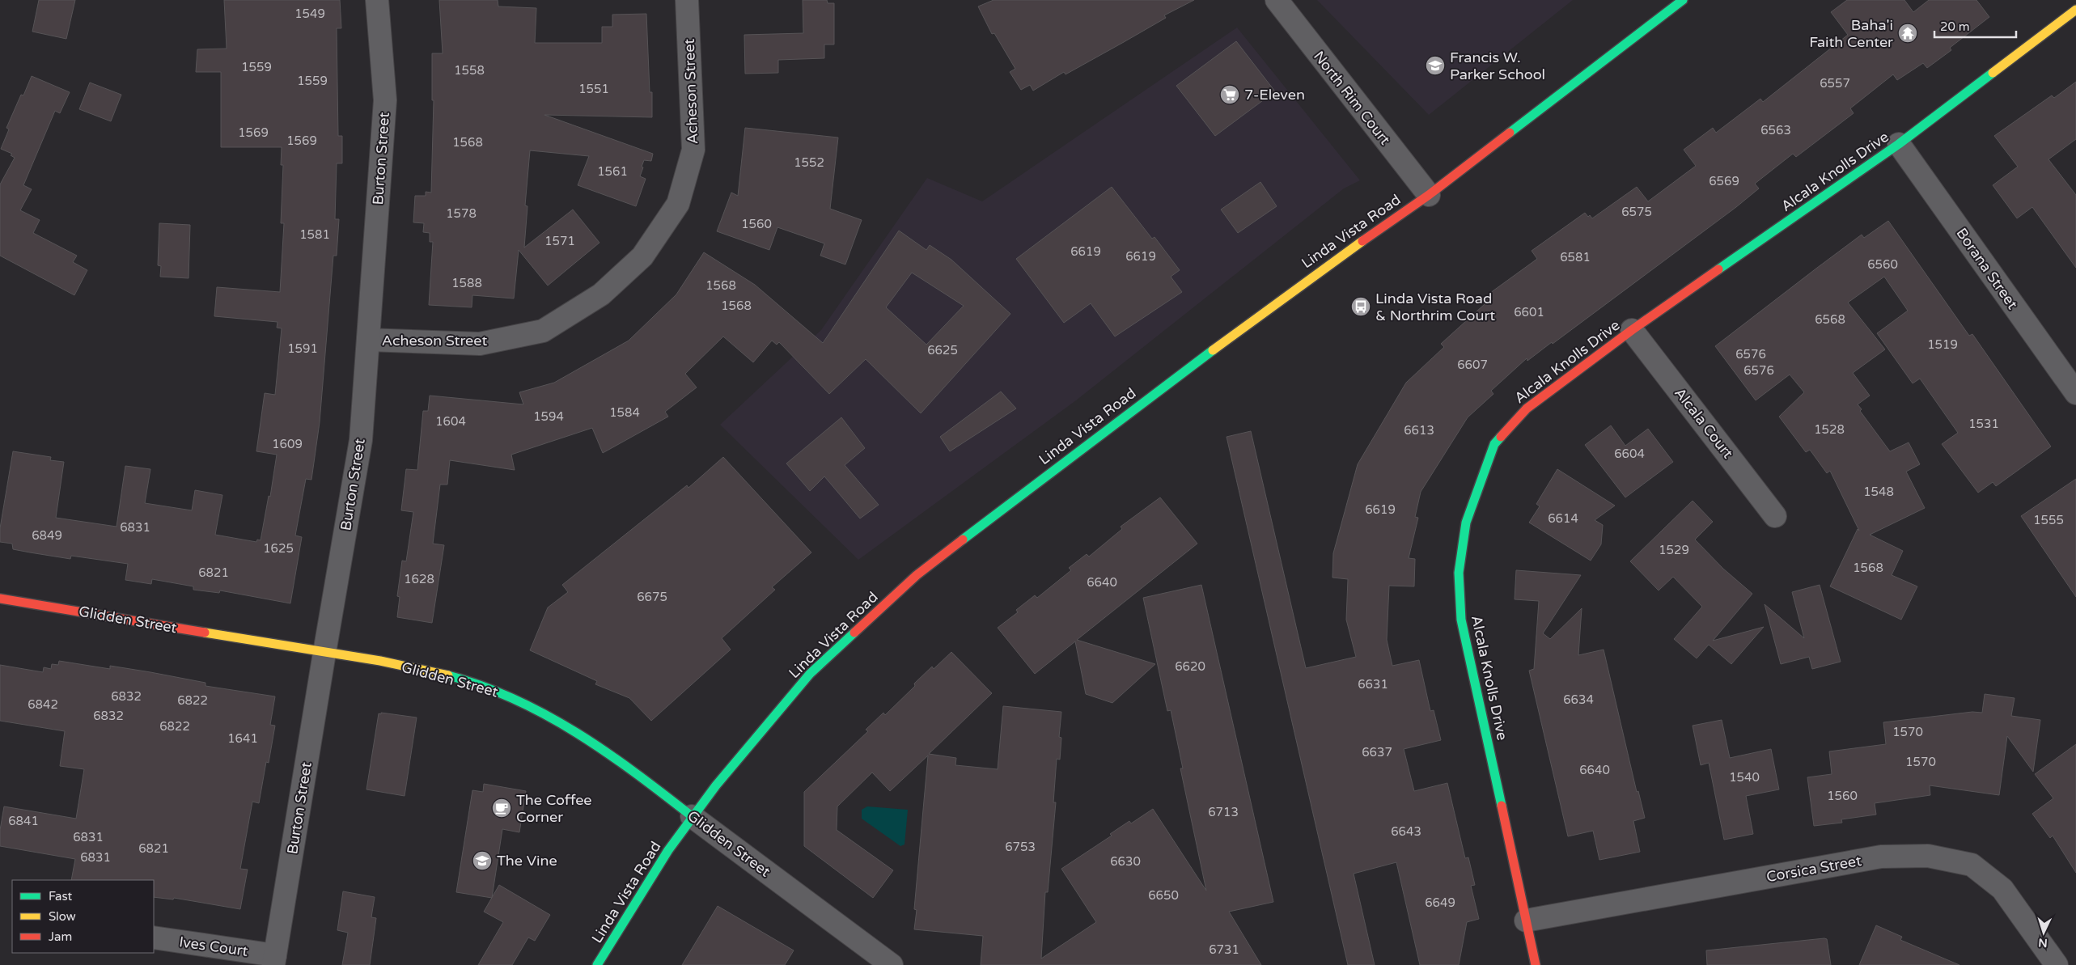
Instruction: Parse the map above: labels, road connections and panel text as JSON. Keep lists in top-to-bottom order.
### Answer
{
  "streets": {
    "street": [
      "Acheson Street",
      "North Rim Court",
      "Burton Street",
      "Alcala Knolls Drive",
      "Linda Vista Road",
      "Borana Street",
      "Alcala Court",
      "Glidden Street",
      "Corsica Street",
      "Ives Court"
    ]
  },
  "crossings": [
    ["Acheson Street", "Burton Street"],
    ["North Rim Court", "Linda Vista Road"],
    ["Burton Street", "Glidden Street"],
    ["Burton Street", "Ives Court"],
    ["Alcala Knolls Drive", "Borana Street"],
    ["Alcala Knolls Drive", "Alcala Court"],
    ["Alcala Knolls Drive", "Corsica Street"],
    ["Linda Vista Road", "Glidden Street"]
  ],
  "places": {
    "temple": ["Baha'i Faith Center"],
    "school or university": ["Francis W. Parker School", "The Vine"],
    "supermarket": ["7-Eleven"],
    "bus stop": ["Linda Vista Road & Northrim Court"],
    "cafe": ["The Coffee Corner"]
  },
  "house_numbers": [
    "1549",
    "1559",
    "1558",
    "1559",
    "6557",
    "1551",
    "6563",
    "1569",
    "1569",
    "1568",
    "1552",
    "1561",
    "6569",
    "6575",
    "1578",
    "1560",
    "1581",
    "1571",
    "6619",
    "6619",
    "6581",
    "6560",
    "1588",
    "1568",
    "1568",
    "6601",
    "6568",
    "1519",
    "1591",
    "6625",
    "6576",
    "6607",
    "6576",
    "1584",
    "1594",
    "1604",
    "1531",
    "1528",
    "6613",
    "1609",
    "6604",
    "1548",
    "6619",
    "6614",
    "1555",
    "6831",
    "6849",
    "1625",
    "1529",
    "1568",
    "6821",
    "1628",
    "6640",
    "6675",
    "6620",
    "6631",
    "6832",
    "6634",
    "6822",
    "6842",
    "6832",
    "6822",
    "1570",
    "1641",
    "6637",
    "1570",
    "6640",
    "1540",
    "1560",
    "6713",
    "6841",
    "6643",
    "6831",
    "6753",
    "6821",
    "6831",
    "6630",
    "6650",
    "6649",
    "6731"
  ],
  "legend": ["Fast", "Slow", "Jam"],
  "scale_bar": "20 m",
  "north": "bottom"
}
